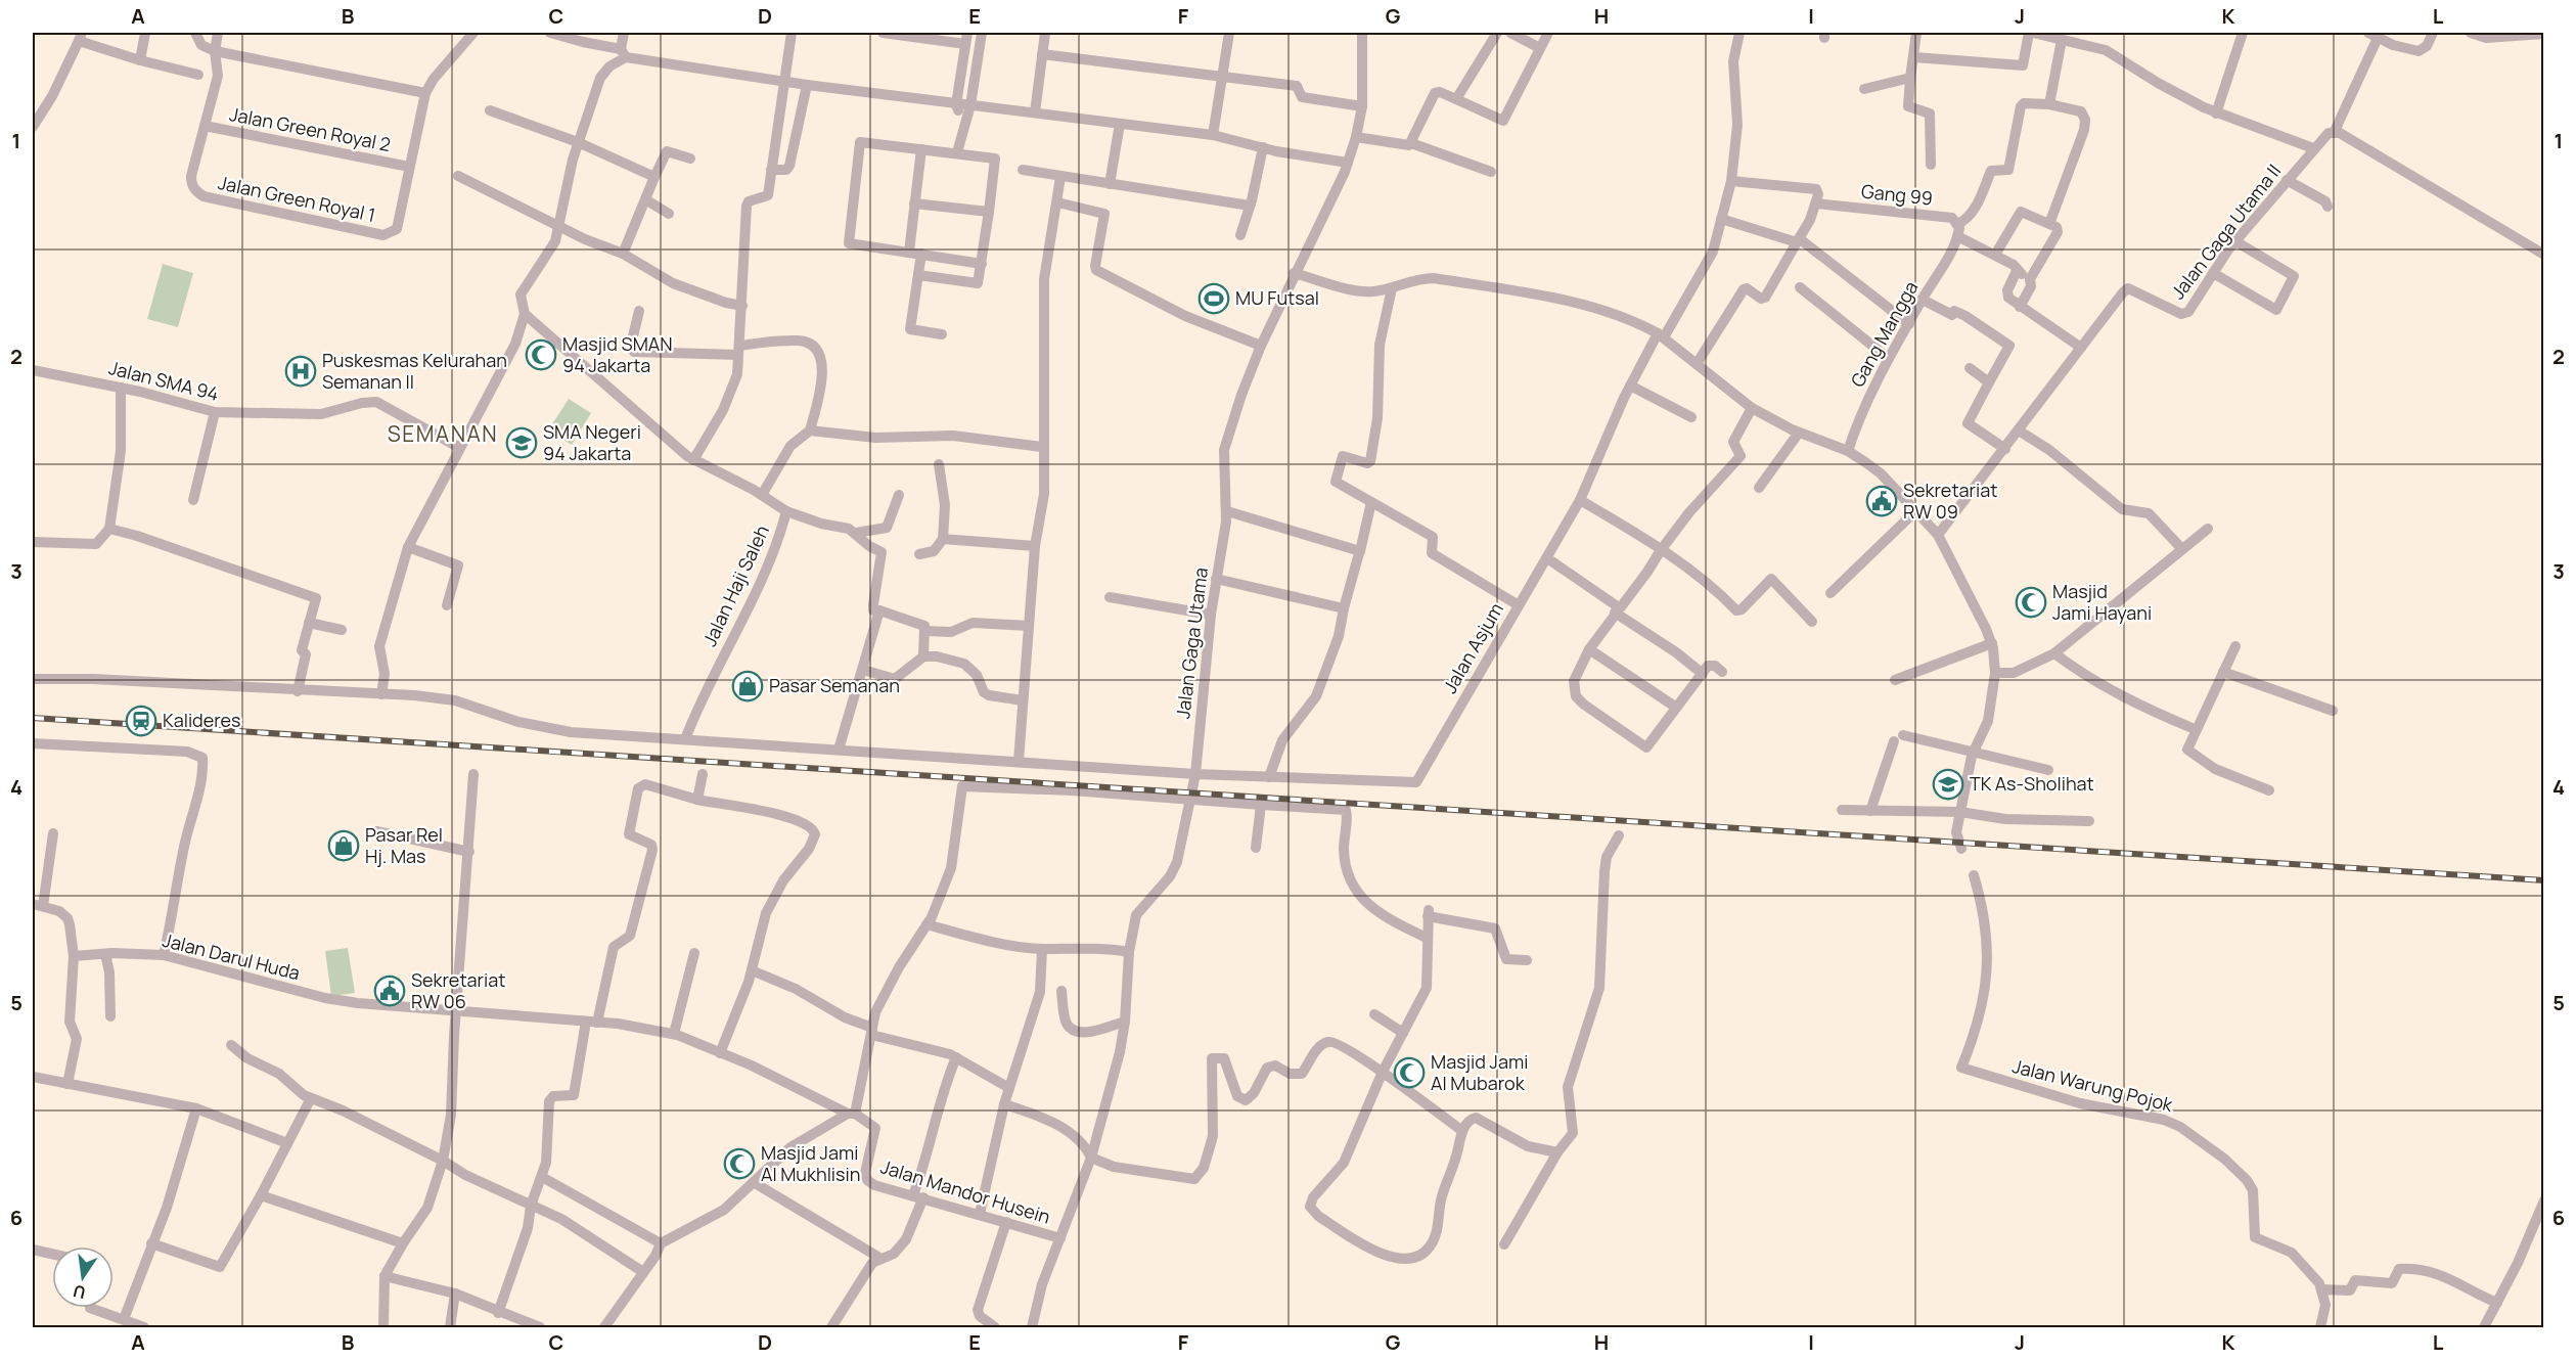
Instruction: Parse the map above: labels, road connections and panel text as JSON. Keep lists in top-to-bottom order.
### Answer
{
  "streets": {
    "street": [
      "Jalan Green Royal 2",
      "Gang 99",
      "Jalan Green Royal 1",
      "Jalan Gaga Utama II",
      "Gang Mangga",
      "Jalan SMA 94",
      "Jalan Haji Saleh",
      "Jalan Gaga Utama",
      "Jalan Asjum",
      "Jalan Darul Huda",
      "Jalan Warung Pojok",
      "Jalan Mandor Husein"
    ]
  },
  "crossings": [
    ["Jalan Green Royal 2", "Jalan Green Royal 1"],
    ["Jalan Gaga Utama", "Jalan Asjum"],
    ["Jalan Gaga Utama", "Jalan Mandor Husein"],
    ["Jalan Asjum", "Jalan Mandor Husein"],
    ["Jalan Darul Huda", "Jalan Mandor Husein"]
  ],
  "districts": ["SEMANAN"],
  "places": {
    "sports": ["MU Futsal"],
    "mosque": [
      "Masjid SMAN 94 Jakarta",
      "Masjid Jami Hayani",
      "Masjid Jami Al Mubarok",
      "Masjid Jami Al Mukhlisin"
    ],
    "hospital": ["Puskesmas Kelurahan Semanan II"],
    "school or university": ["SMA Negeri 94 Jakarta", "TK As-Sholihat"],
    "public building": ["Sekretariat RW 09", "Sekretariat RW 06"],
    "shop": ["Pasar Semanan", "Pasar Rel Hj. Mas"],
    "station": ["Kalideres"]
  },
  "north": "bottom",
  "grid": {
    "columns": [
      "A",
      "B",
      "C",
      "D",
      "E",
      "F",
      "G",
      "H",
      "I",
      "J",
      "K",
      "L"
    ],
    "rows": [
      "1",
      "2",
      "3",
      "4",
      "5",
      "6"
    ]
  }
}
